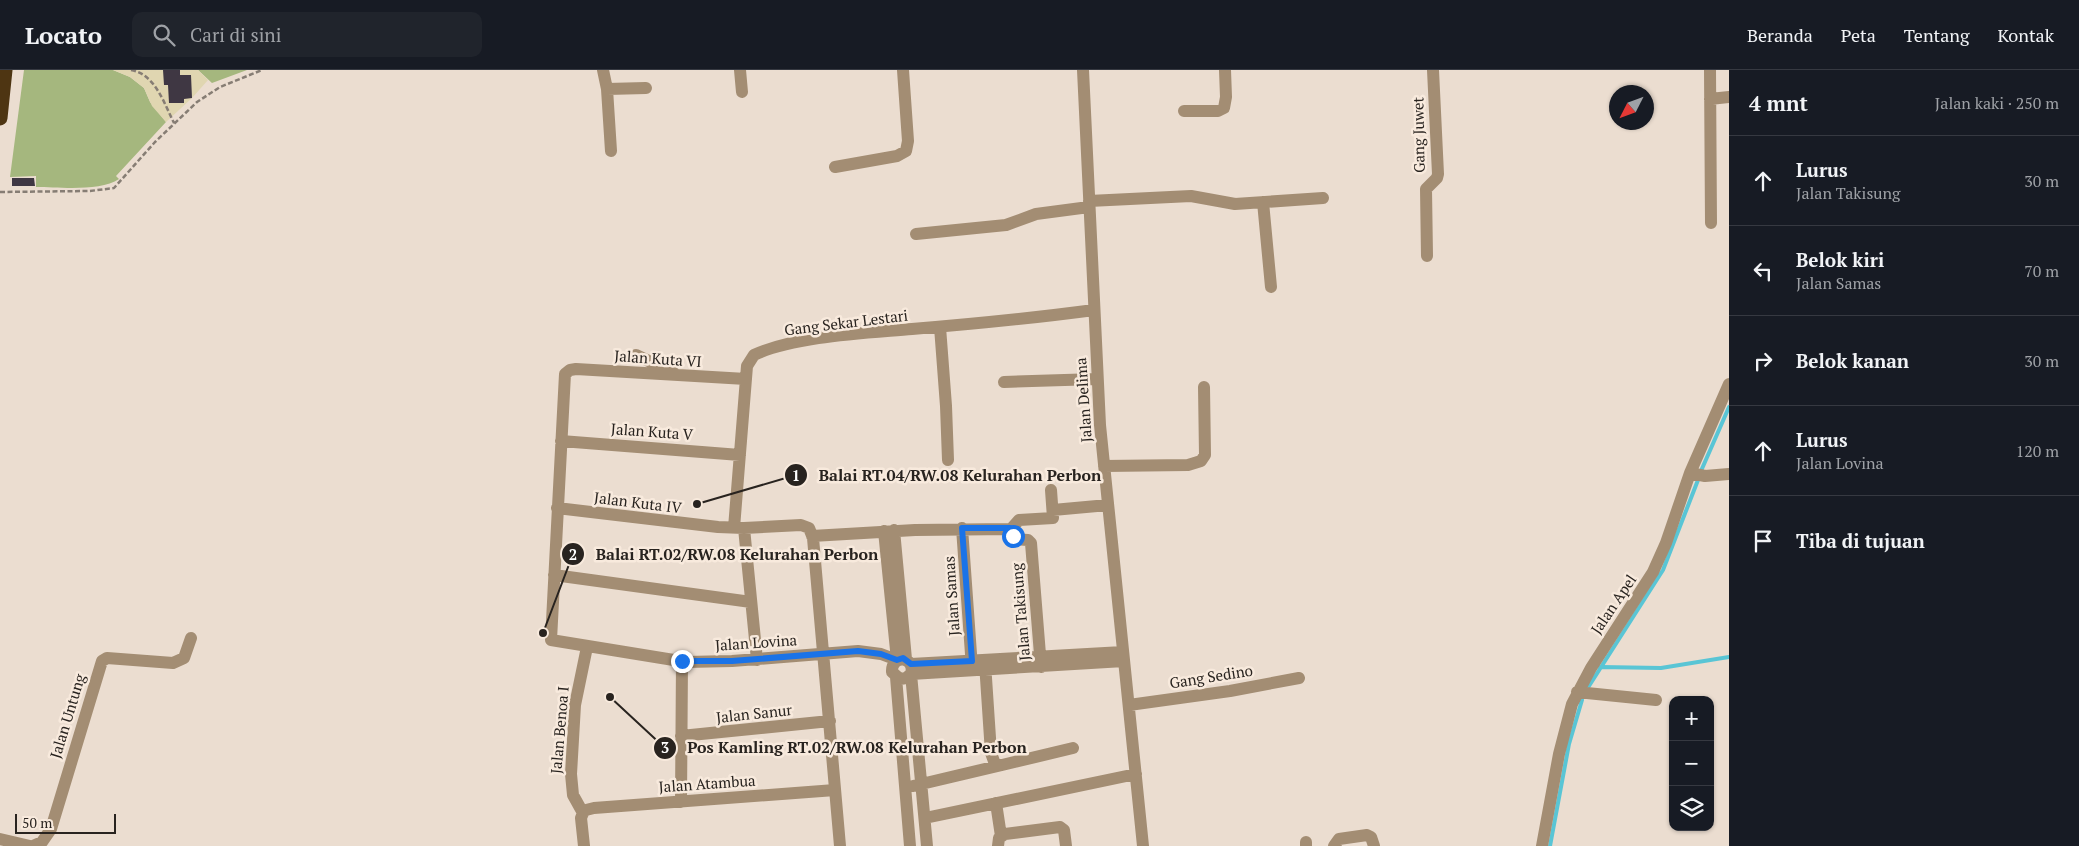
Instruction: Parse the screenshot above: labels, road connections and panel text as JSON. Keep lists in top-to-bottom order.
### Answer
{
  "streets": {
    "street": [
      "Gang Juwet",
      "Gang Sekar Lestari",
      "Jalan Kuta VI",
      "Jalan Delima",
      "Jalan Kuta V",
      "Jalan Kuta IV",
      "Jalan Samas",
      "Jalan Apel",
      "Jalan Takisung",
      "Jalan Lovina",
      "Gang Sedino",
      "Jalan Sanur",
      "Jalan Untung",
      "Jalan Benoa I",
      "Jalan Atambua"
    ]
  },
  "crossings": [
    ["Gang Sekar Lestari", "Jalan Kuta VI"],
    ["Gang Sekar Lestari", "Jalan Delima"],
    ["Jalan Kuta VI", "Jalan Kuta V"],
    ["Jalan Delima", "Gang Sedino"],
    ["Jalan Lovina", "Jalan Benoa I"],
    ["Jalan Benoa I", "Jalan Atambua"]
  ],
  "places": ["Balai RT.04/RW.08 Kelurahan Perbon", "Balai RT.02/RW.08 Kelurahan Perbon", "Pos Kamling RT.02/RW.08 Kelurahan Perbon"],
  "scale_bar": "50 m",
  "north": "bottom left",
  "page": {
    "header": "Locato",
    "search": "Cari di sini",
    "nav": [
      "Beranda",
      "Peta",
      "Tentang",
      "Kontak"
    ],
    "heading": ["4 mnt", "Jalan kaki · 250 m"],
    "list": [
      ["Lurus", "Jalan Takisung", "30 m"],
      ["Belok kiri", "Jalan Samas", "70 m"],
      ["Belok kanan", "30 m"],
      ["Lurus", "Jalan Lovina", "120 m"],
      "Tiba di tujuan"
    ],
    "map_buttons": ["+", "−"],
    "scale": "50 m"
  }
}
